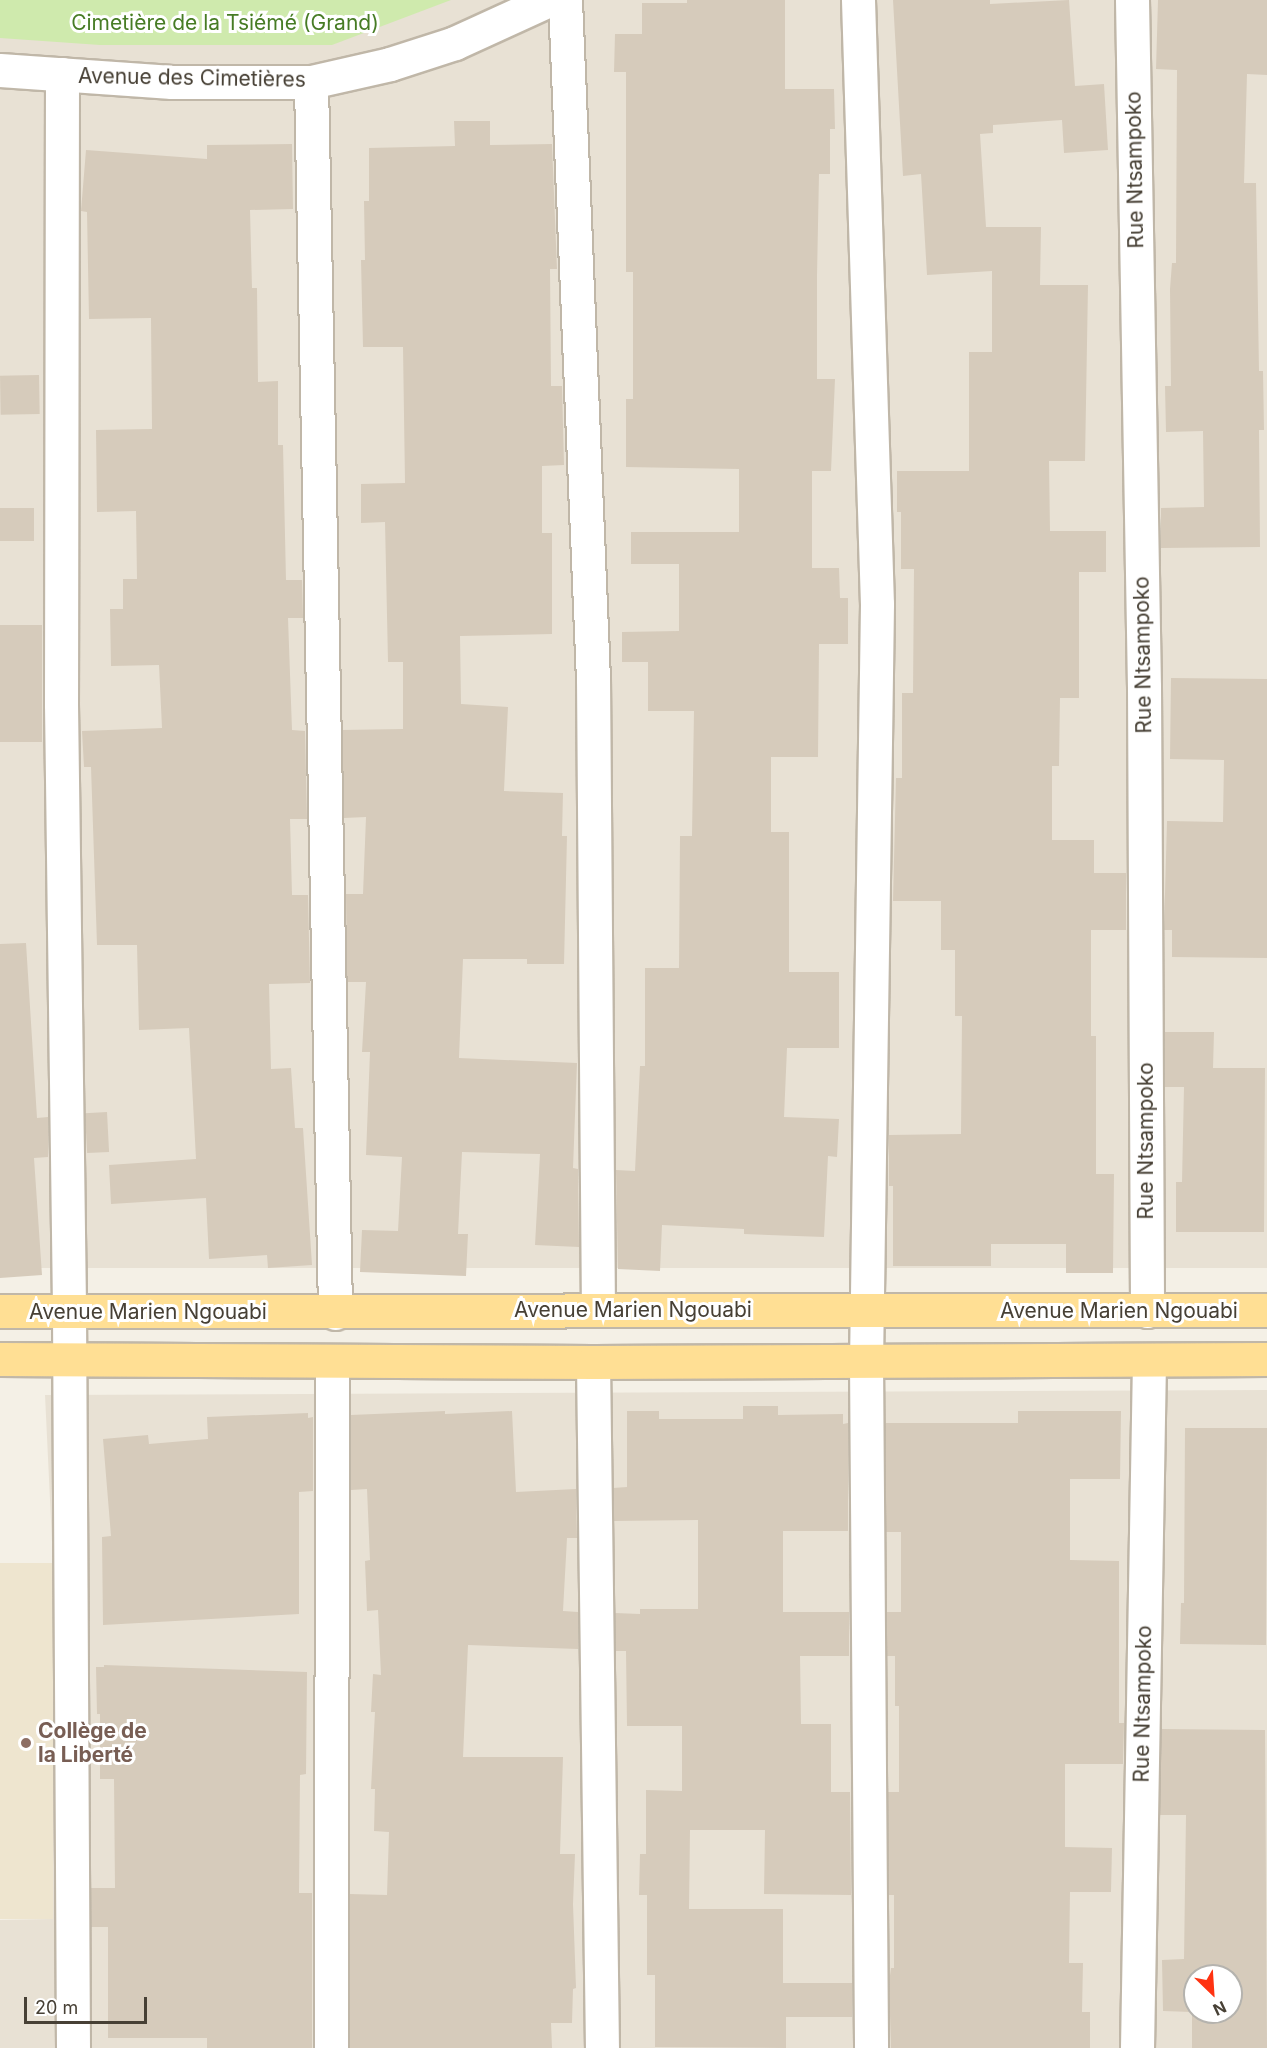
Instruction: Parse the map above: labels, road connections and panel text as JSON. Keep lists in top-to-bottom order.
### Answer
{
  "streets": {
    "main road": ["Avenue Marien Ngouabi"],
    "street": ["Avenue des Cimetières", "Rue Ntsampoko"]
  },
  "crossings": [
    ["Rue Ntsampoko", "Avenue Marien Ngouabi"]
  ],
  "parks": ["Cimetière de la Tsiémé (Grand)"],
  "places": ["Collège de la Liberté"],
  "scale_bar": "20 m",
  "north": "bottom right"
}
